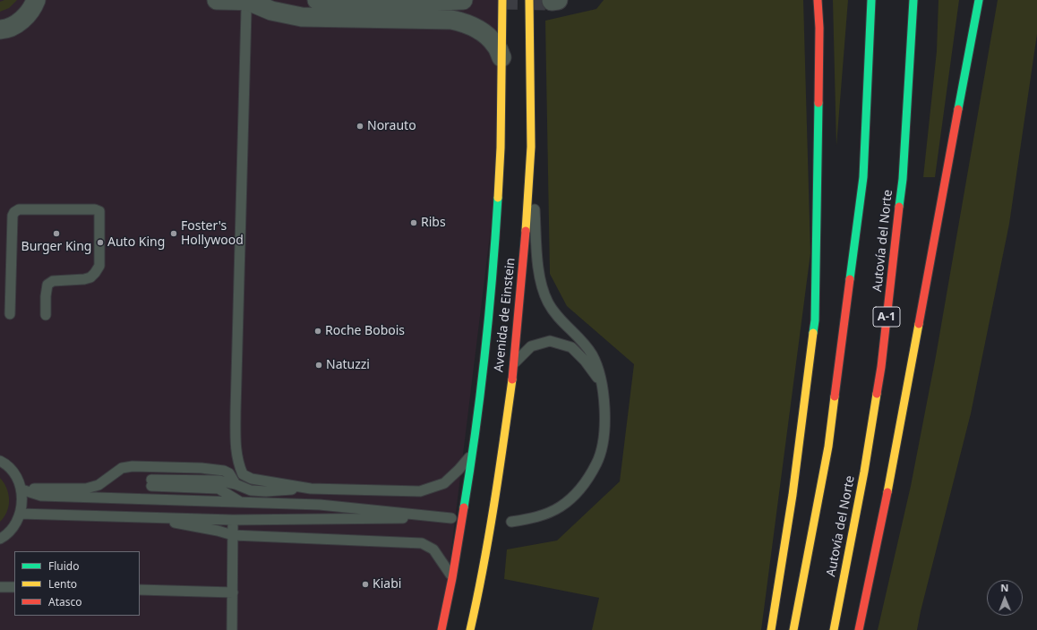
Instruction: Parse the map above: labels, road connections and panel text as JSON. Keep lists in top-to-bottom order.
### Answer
{
  "streets": {
    "main road": ["Autovía del Norte", "Avenida de Einstein", "A-1"]
  },
  "places": [
    "Norauto",
    "Ribs",
    "Burger King",
    "Foster's Hollywood",
    "Auto King",
    "Roche Bobois",
    "Natuzzi",
    "Kiabi"
  ],
  "legend": ["Fluido", "Lento", "Atasco"],
  "north": "top"
}
